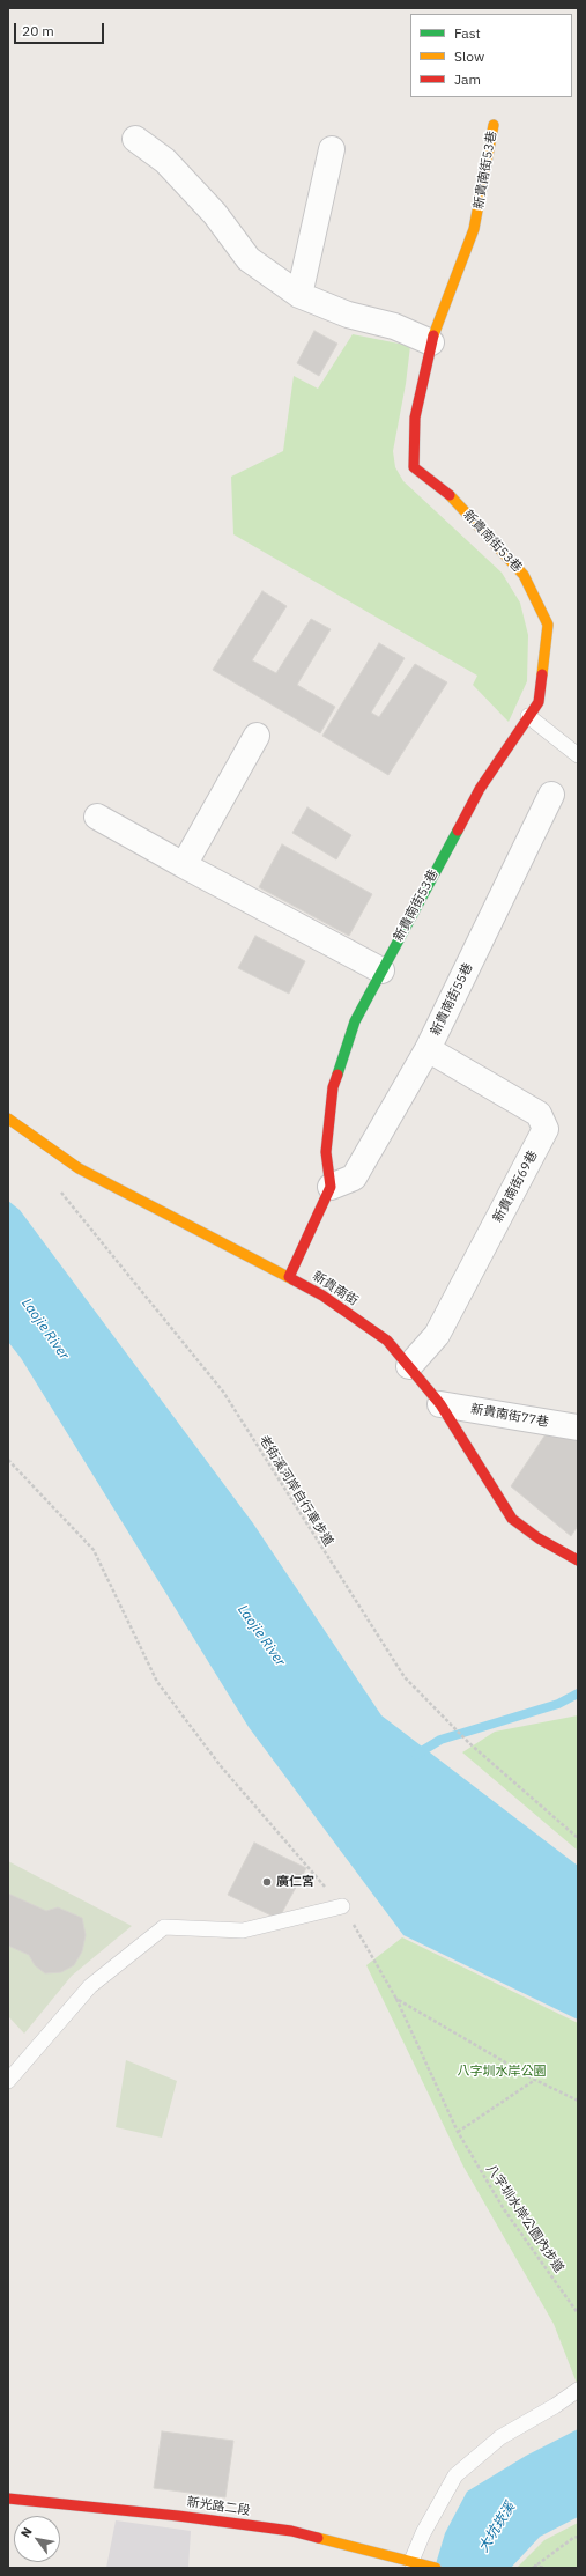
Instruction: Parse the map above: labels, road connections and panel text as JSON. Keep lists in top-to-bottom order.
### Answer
{
  "streets": {
    "street": [
      "新貴南街53巷",
      "新貴南街55巷",
      "新貴南街69巷",
      "新貴南街",
      "新貴南街77巷",
      "新光路二段"
    ],
    "path": ["老街溪河岸自行車步道", "八字圳水岸公園內步道"]
  },
  "crossings": [
    ["新貴南街53巷", "新貴南街55巷"],
    ["新貴南街55巷", "新貴南街69巷"],
    ["新貴南街69巷", "新貴南街"],
    ["新貴南街", "新貴南街77巷"]
  ],
  "water": ["Laojie River", "大坑崁溪"],
  "parks": ["八字圳水岸公園"],
  "places": ["廣仁宮"],
  "legend": ["Fast", "Slow", "Jam"],
  "scale_bar": "20 m",
  "north": "top left"
}
